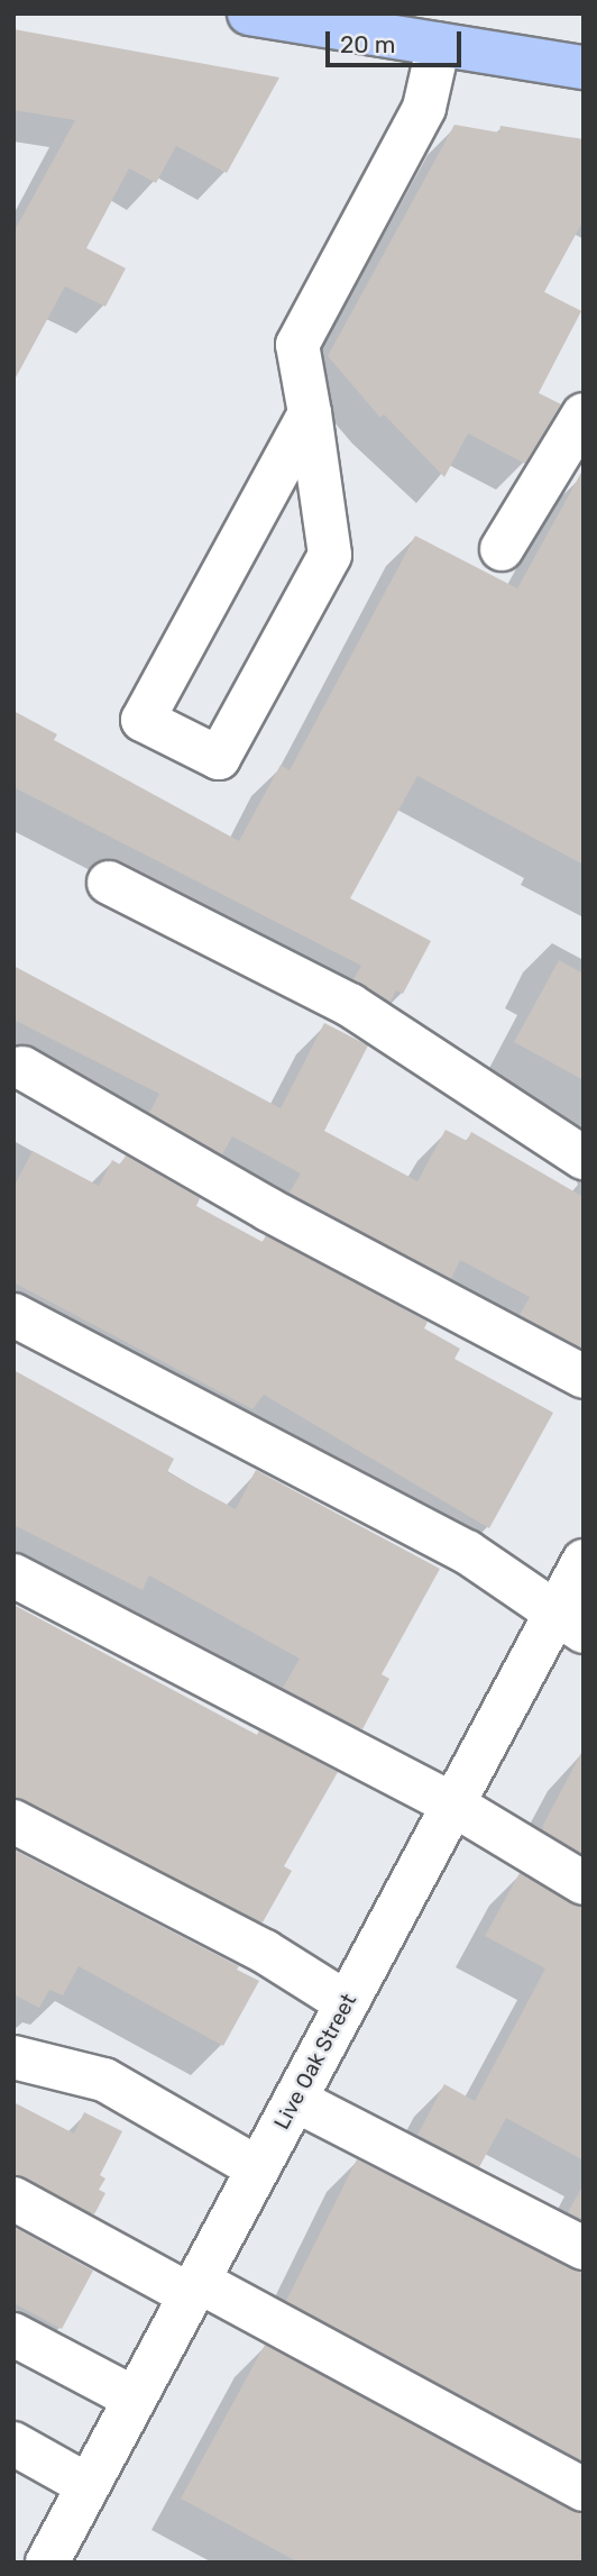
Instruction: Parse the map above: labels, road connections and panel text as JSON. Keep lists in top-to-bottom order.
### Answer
{
  "streets": {
    "street": ["Live Oak Street"]
  },
  "scale_bar": "20 m"
}
